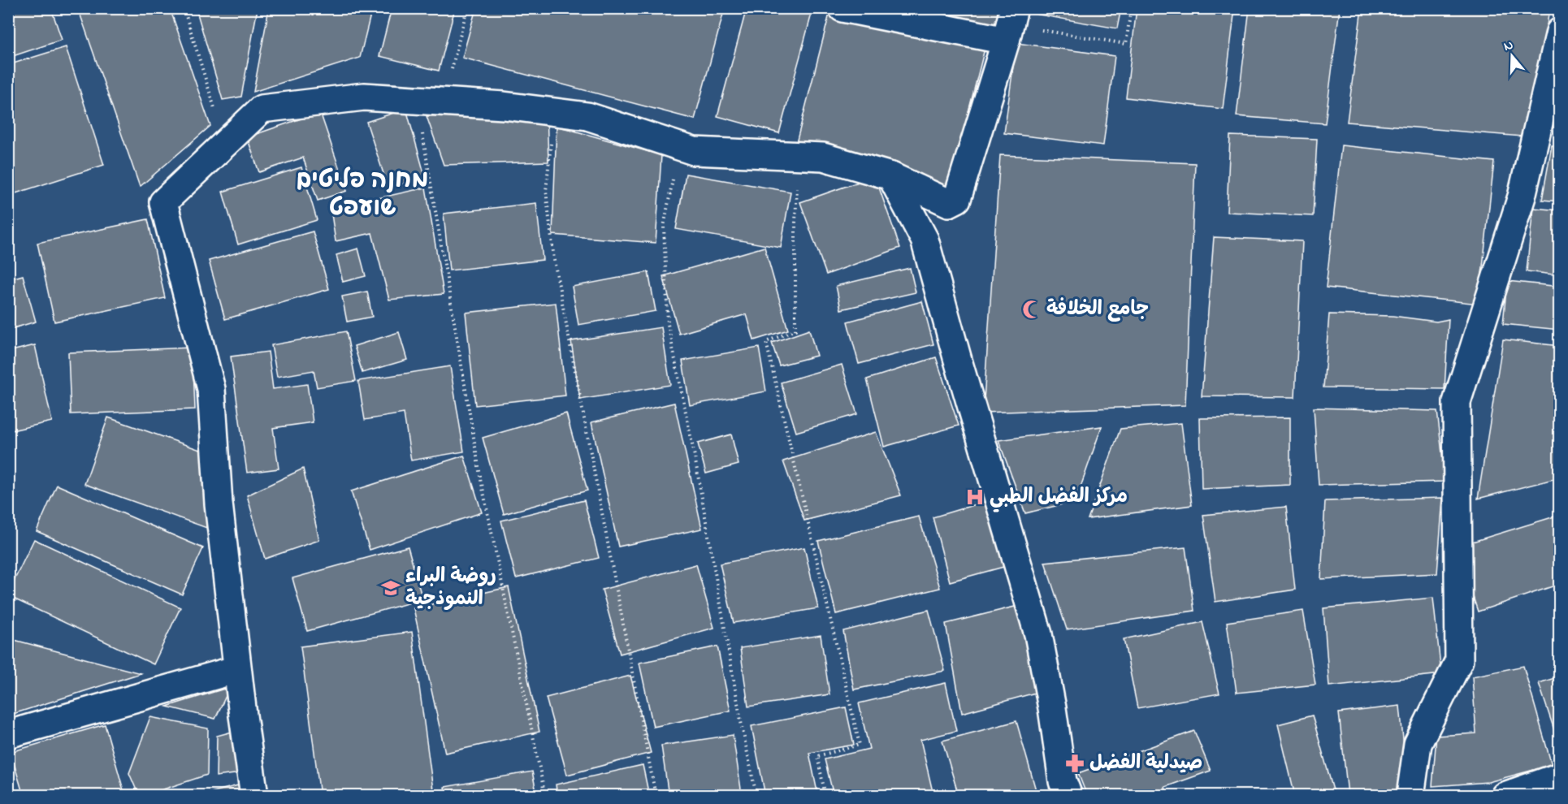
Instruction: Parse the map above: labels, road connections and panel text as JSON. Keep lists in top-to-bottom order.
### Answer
{
  "districts": ["מחנה פליטים שועפט"],
  "places": {
    "mosque": ["جامع الخلافة"],
    "hospital": ["مركز الفضل الطبي"],
    "school or university": ["روضة البراء النموذجية"],
    "pharmacy": ["صيدلية الفضل"]
  },
  "north": "top"
}
